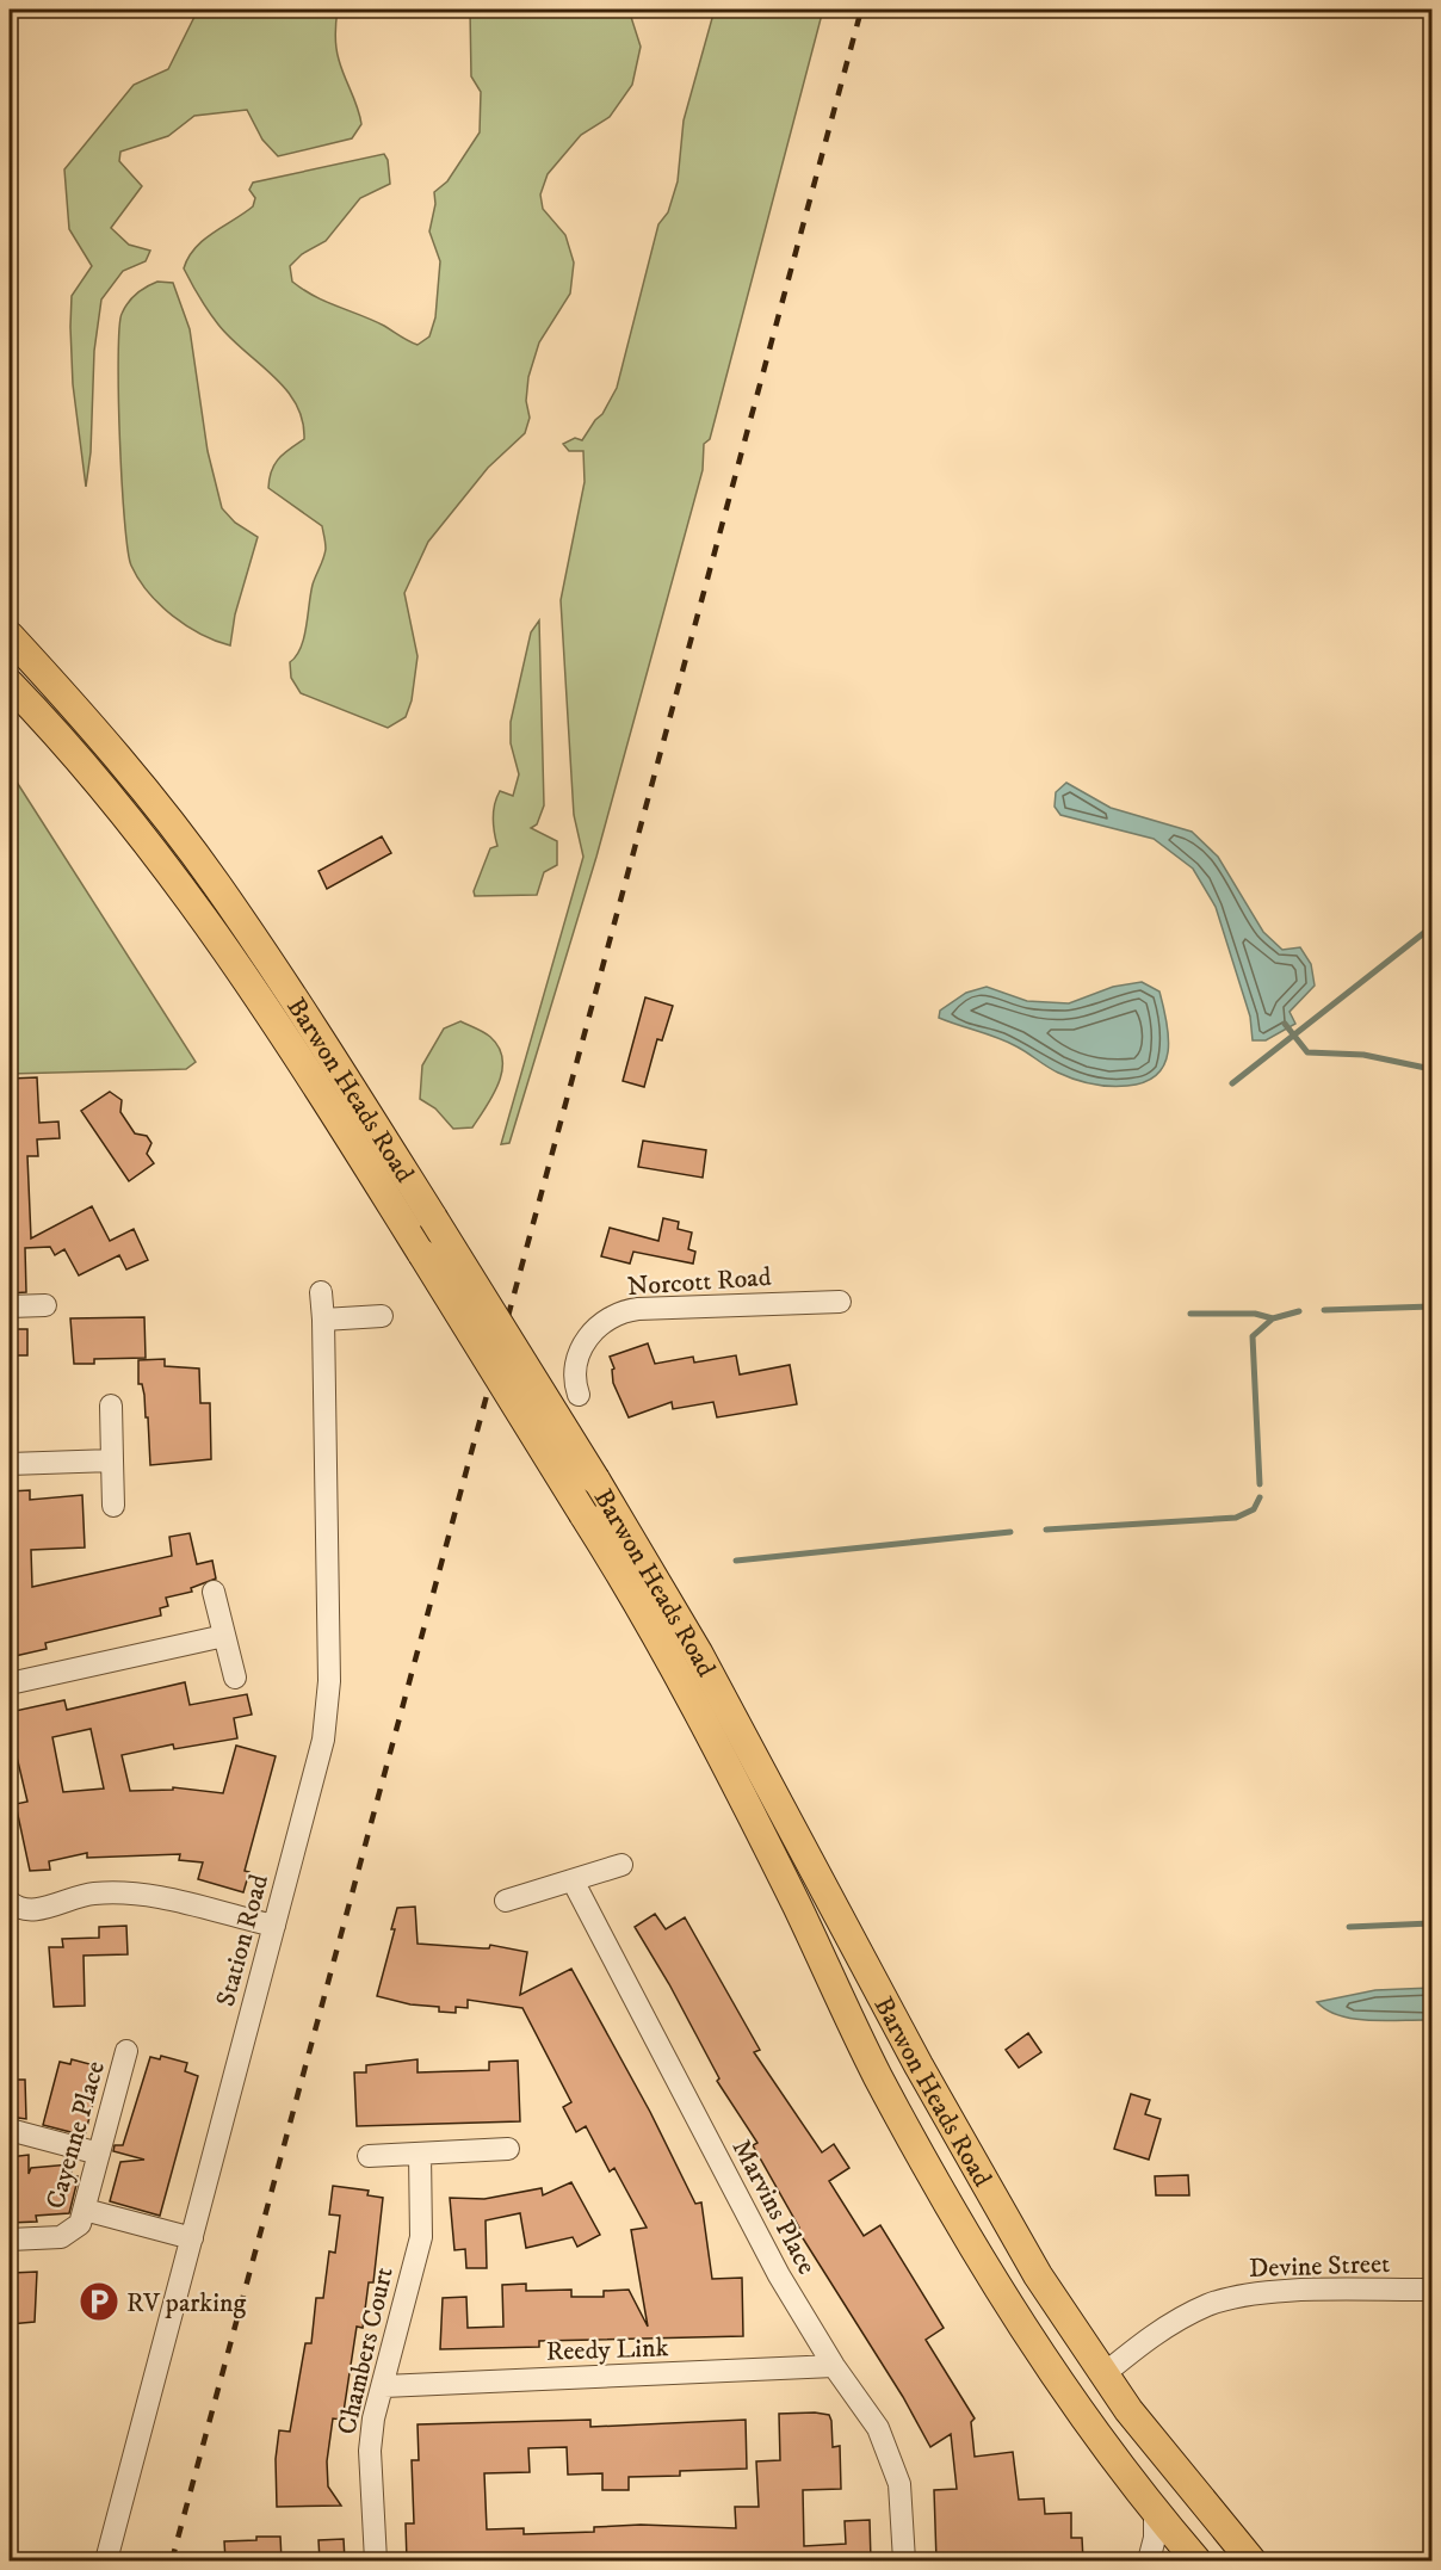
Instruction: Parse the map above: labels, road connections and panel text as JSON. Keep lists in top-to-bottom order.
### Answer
{
  "streets": {
    "main road": ["Barwon Heads Road"],
    "street": [
      "Norcott Road",
      "Station Road",
      "Cayenne Place",
      "Marvins Place",
      "Devine Street",
      "Reedy Link",
      "Chambers Court"
    ]
  },
  "crossings": [
    ["Barwon Heads Road", "Devine Street"],
    ["Marvins Place", "Reedy Link"],
    ["Reedy Link", "Chambers Court"]
  ],
  "places": {
    "parking": ["RV parking"]
  }
}
